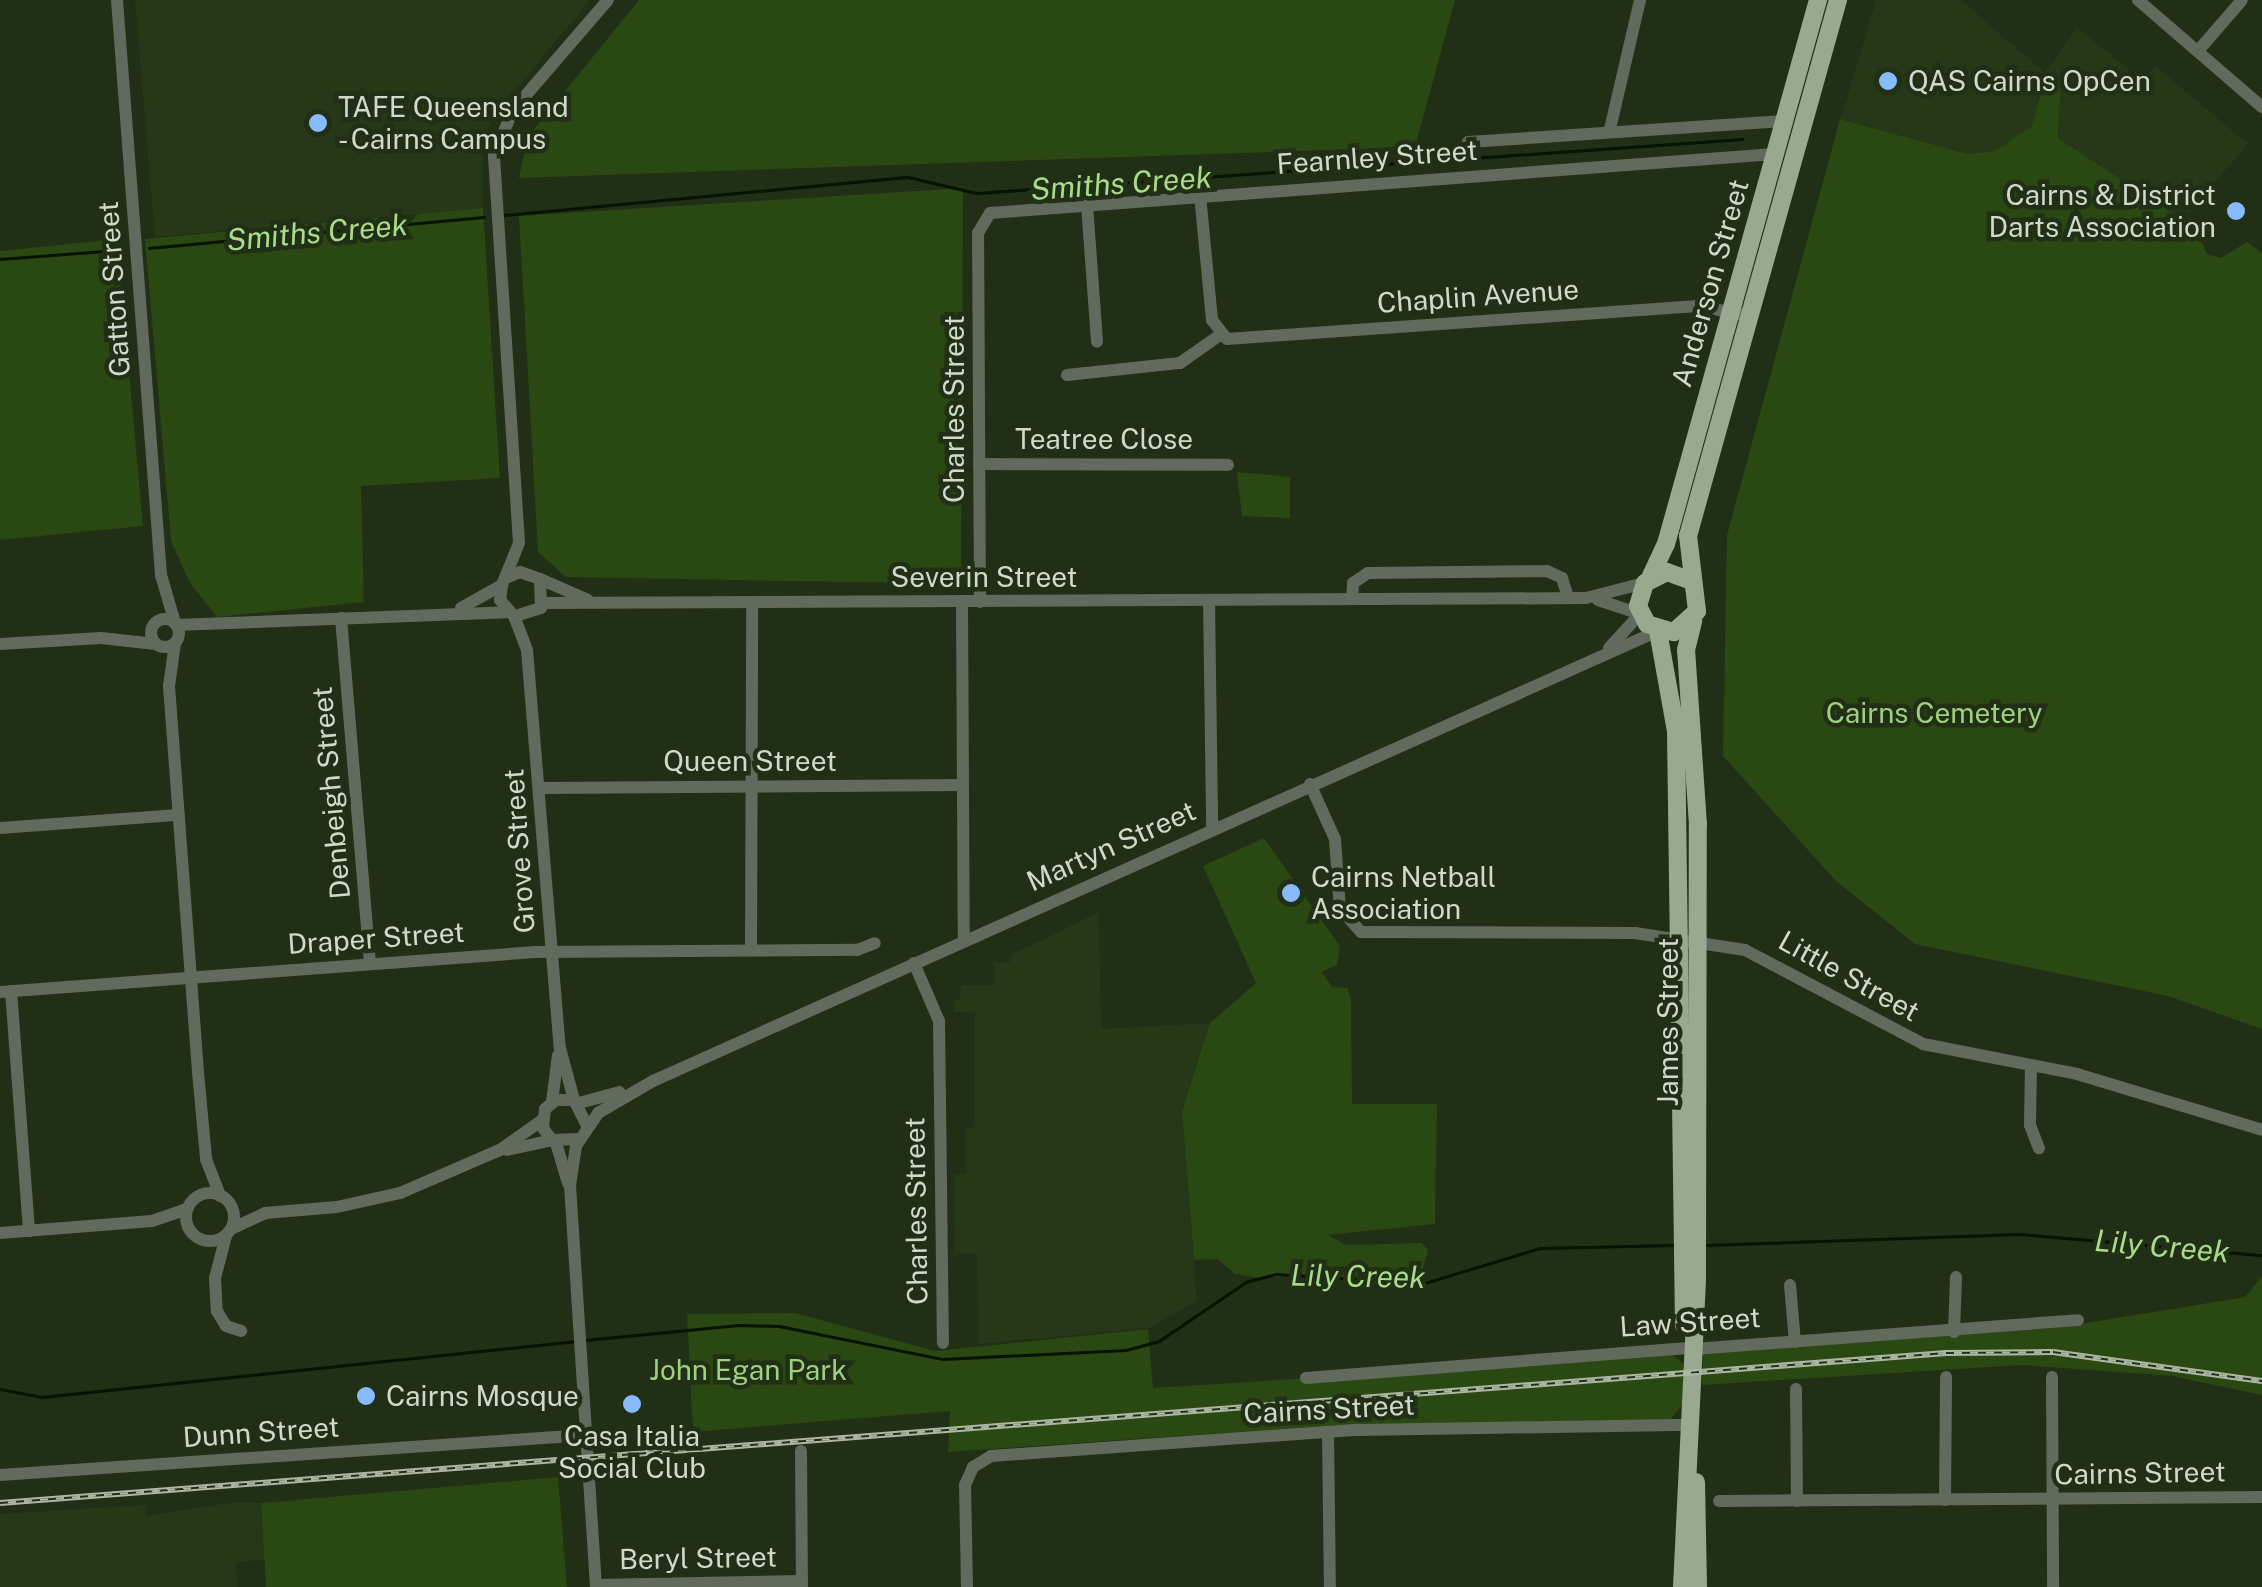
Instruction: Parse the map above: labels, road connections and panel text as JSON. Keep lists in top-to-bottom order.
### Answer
{
  "streets": {
    "main road": ["Anderson Street", "James Street"],
    "street": [
      "Fearnley Street",
      "Gatton Street",
      "Chaplin Avenue",
      "Charles Street",
      "Teatree Close",
      "Severin Street",
      "Queen Street",
      "Denbeigh Street",
      "Martyn Street",
      "Grove Street",
      "Draper Street",
      "Little Street",
      "Law Street",
      "Cairns Street",
      "Dunn Street",
      "Beryl Street"
    ]
  },
  "crossings": [
    ["Fearnley Street", "Anderson Street"],
    ["Fearnley Street", "Charles Street"],
    ["Anderson Street", "Chaplin Avenue"],
    ["Anderson Street", "Severin Street"],
    ["Anderson Street", "Martyn Street"],
    ["Anderson Street", "James Street"],
    ["Charles Street", "Teatree Close"],
    ["Charles Street", "Severin Street"],
    ["Charles Street", "Martyn Street"],
    ["Severin Street", "Martyn Street"],
    ["Severin Street", "Grove Street"],
    ["Severin Street", "James Street"],
    ["Queen Street", "Grove Street"],
    ["Denbeigh Street", "Draper Street"],
    ["Martyn Street", "Grove Street"],
    ["Martyn Street", "Little Street"],
    ["Martyn Street", "James Street"],
    ["Grove Street", "Draper Street"],
    ["Little Street", "James Street"],
    ["James Street", "Law Street"],
    ["James Street", "Cairns Street"]
  ],
  "water": ["Smiths Creek", "Lily Creek"],
  "parks": ["Cairns Cemetery", "John Egan Park"],
  "places": [
    "QAS Cairns OpCen",
    "TAFE Queensland - Cairns Campus",
    "Cairns & District Darts Association",
    "Cairns Netball Association",
    "Cairns Mosque",
    "Casa Italia Social Club"
  ]
}
